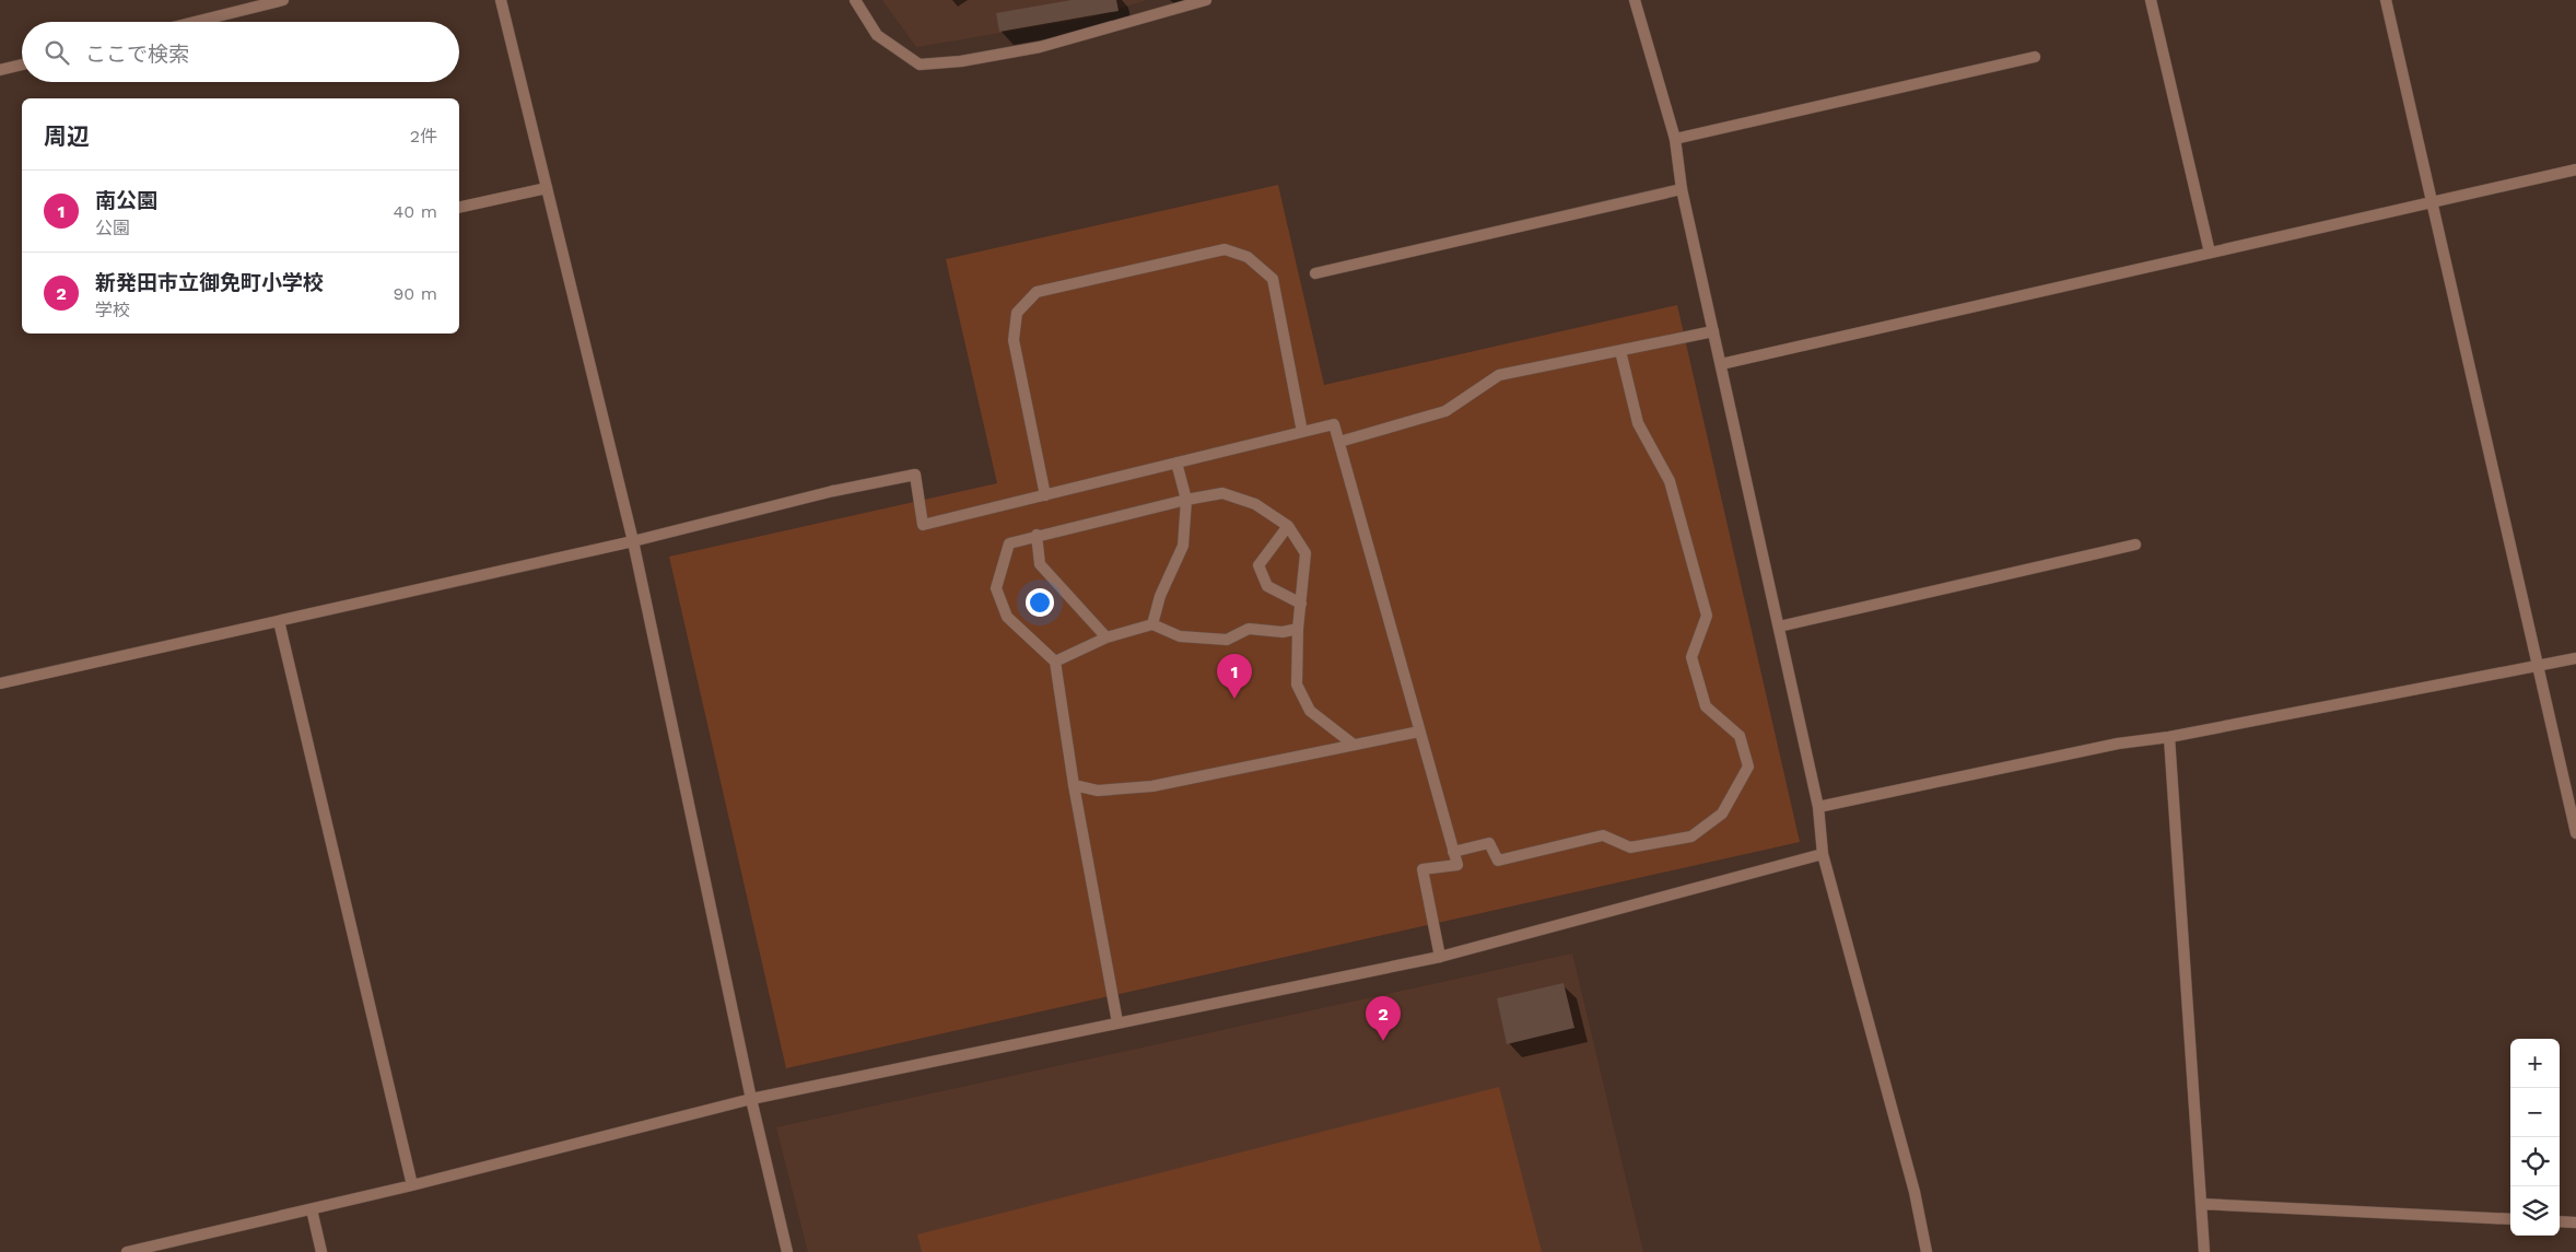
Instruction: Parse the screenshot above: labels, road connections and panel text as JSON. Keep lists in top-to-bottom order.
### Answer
{
  "page": {
    "search": "ここで検索",
    "heading": ["周辺", "2件"],
    "list": [
      {
        "mark": "1",
        "name": "南公園",
        "note": "公園",
        "value": "40 m"
      },
      {
        "mark": "2",
        "name": "新発田市立御免町小学校",
        "note": "学校",
        "value": "90 m"
      }
    ],
    "pins": ["1", "2"],
    "map_buttons": ["+", "−"]
  }
}
